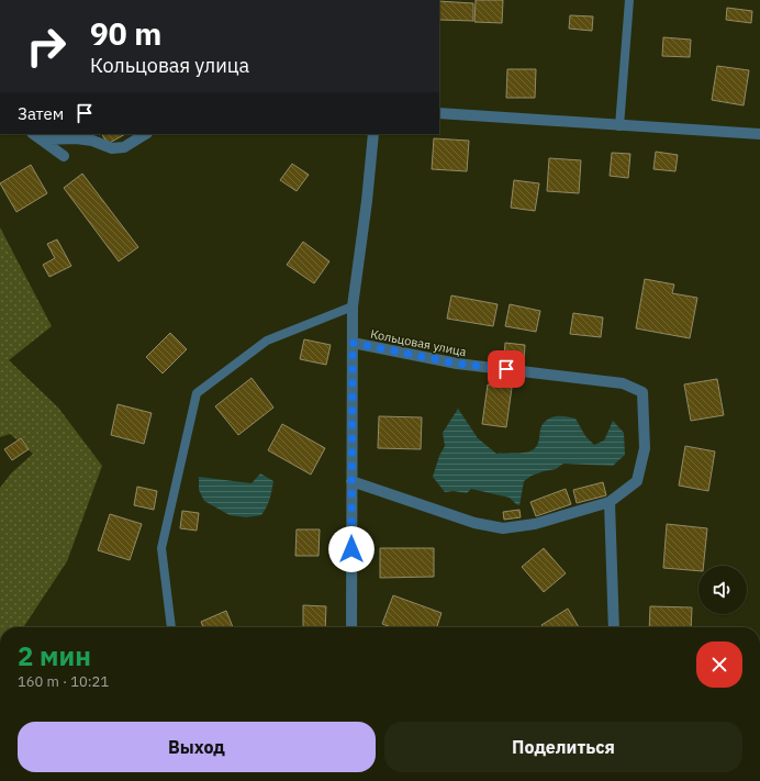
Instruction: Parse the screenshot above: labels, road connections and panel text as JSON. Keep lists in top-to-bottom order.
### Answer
{
  "streets": {
    "street": ["Кольцовая улица"]
  },
  "page": {
    "turn": ["90 m", "Кольцовая улица"],
    "then": "Затем",
    "heading": ["2 мин", "160 m · 10:21"],
    "buttons": ["Выход", "Поделиться"]
  }
}
